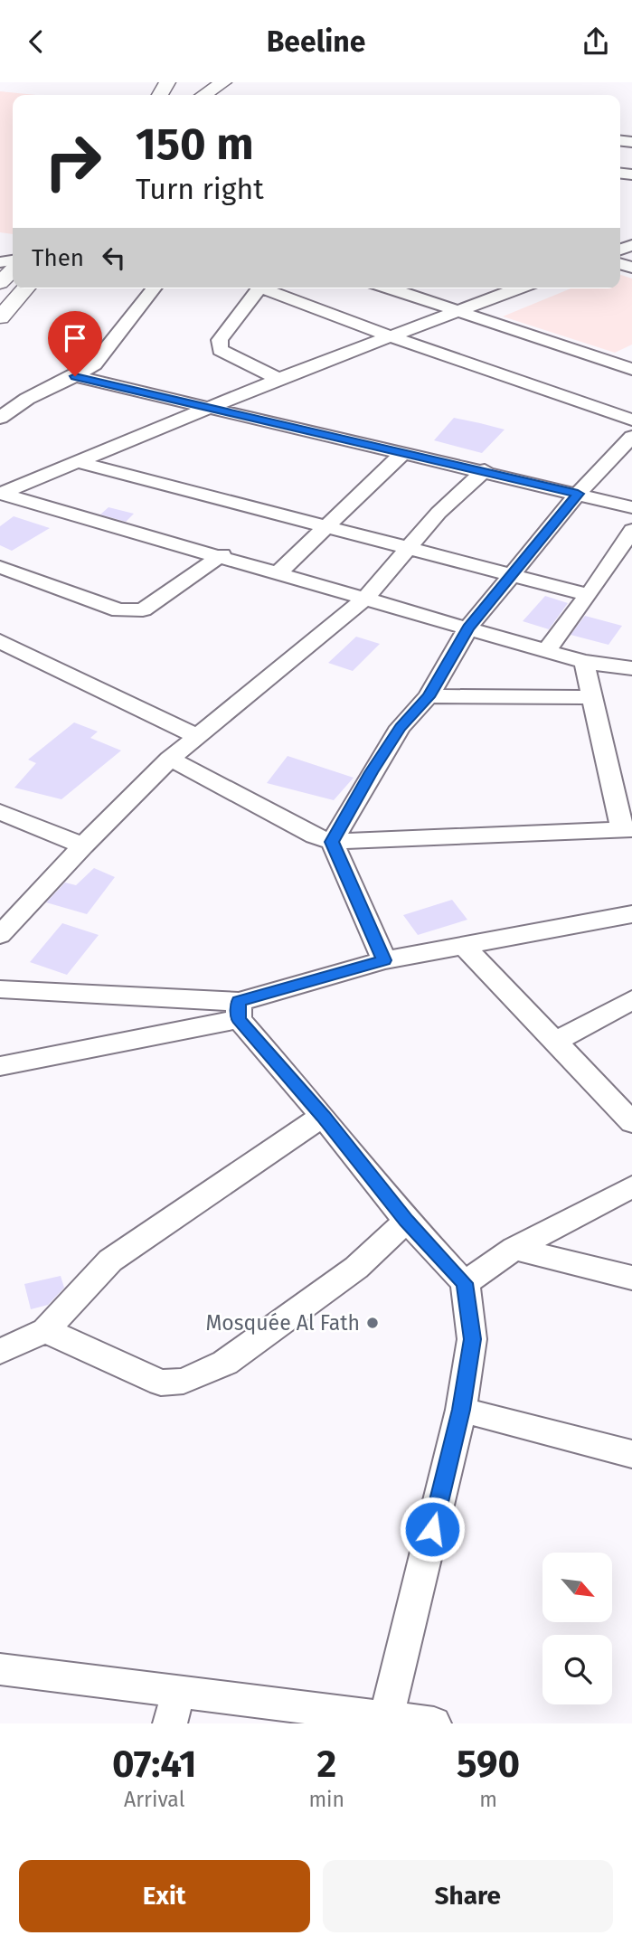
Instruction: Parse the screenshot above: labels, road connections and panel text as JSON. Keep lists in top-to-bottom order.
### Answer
{
  "places": ["Mosquée Al Fath"],
  "north": "bottom right",
  "page": {
    "header": "Beeline",
    "turn": ["150 m", "Turn right"],
    "then": "Then",
    "eta": [
      "07:41",
      "Arrival",
      "2",
      "min",
      "590",
      "m"
    ],
    "buttons": ["Exit", "Share"]
  }
}
